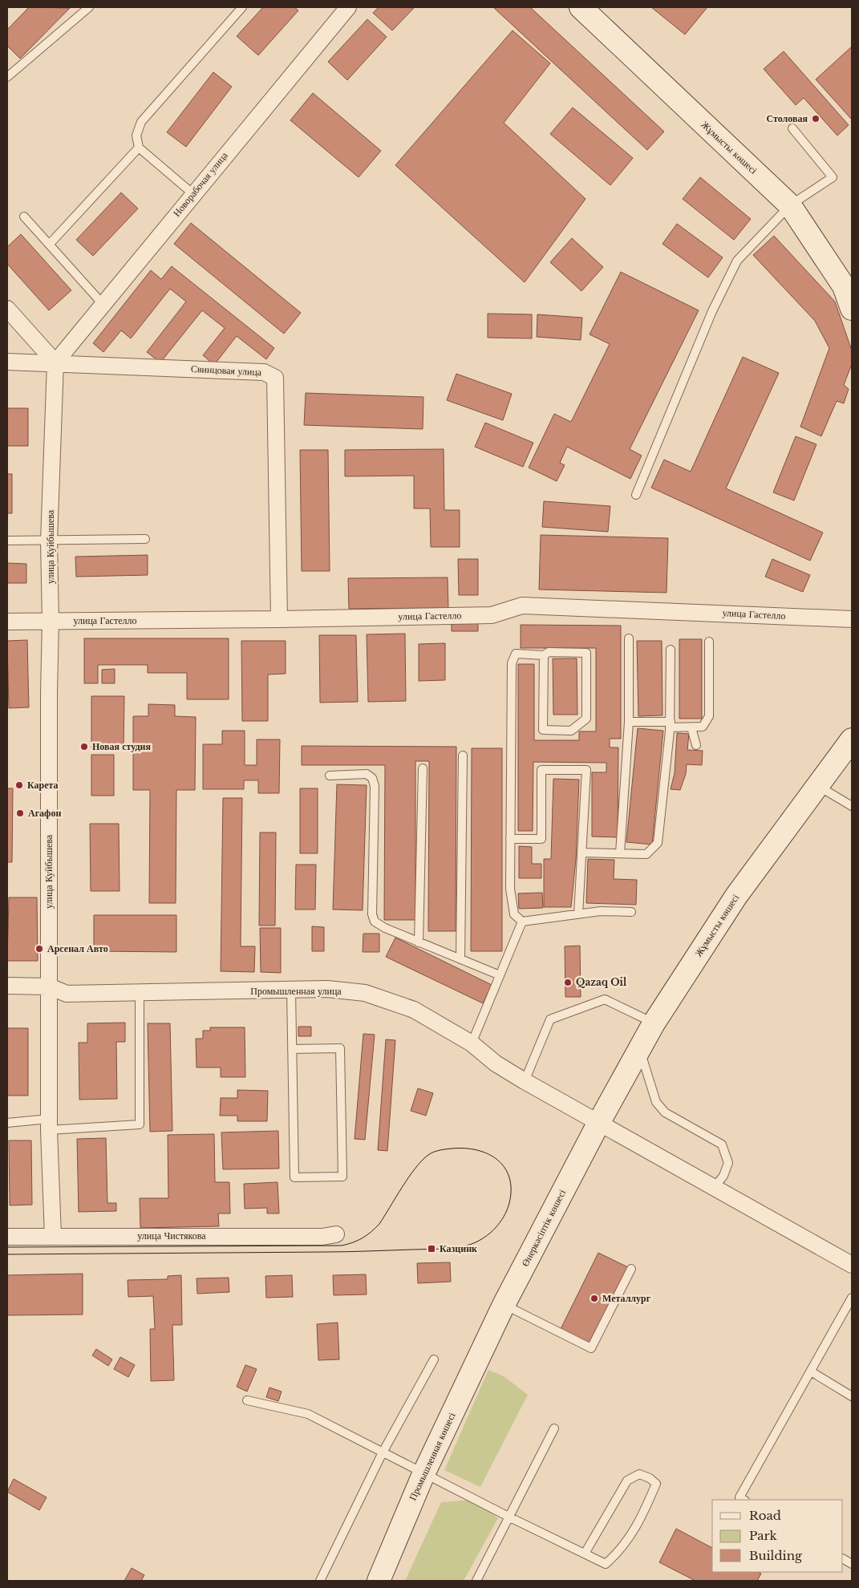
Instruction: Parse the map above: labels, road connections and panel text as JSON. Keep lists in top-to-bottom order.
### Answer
{
  "streets": {
    "main road": ["Жұмысты көшесі", "Өнеркәсіптік көшесі", "Промышленная көшесі"],
    "street": [
      "Новорабочая улица",
      "Свинцовая улица",
      "улица Куйбышева",
      "улица Гастелло",
      "Промышленная улица",
      "улица Чистякова"
    ]
  },
  "crossings": [
    ["Жұмысты көшесі", "Промышленная улица"],
    ["Жұмысты көшесі", "Өнеркәсіптік көшесі"],
    ["Новорабочая улица", "Свинцовая улица"],
    ["Новорабочая улица", "улица Куйбышева"],
    ["Свинцовая улица", "улица Куйбышева"],
    ["Свинцовая улица", "улица Гастелло"],
    ["улица Куйбышева", "улица Гастелло"],
    ["улица Куйбышева", "Промышленная улица"],
    ["улица Куйбышева", "улица Чистякова"],
    ["Промышленная улица", "Өнеркәсіптік көшесі"],
    ["Өнеркәсіптік көшесі", "Промышленная көшесі"]
  ],
  "places": {
    "other": [
      "Столовая",
      "Новая студия",
      "Карета",
      "Агафон",
      "Арсенал Авто",
      "Qazaq Oil",
      "Металлург"
    ],
    "transit": ["Казцинк"]
  },
  "legend": ["Road", "Park", "Building"]
}
